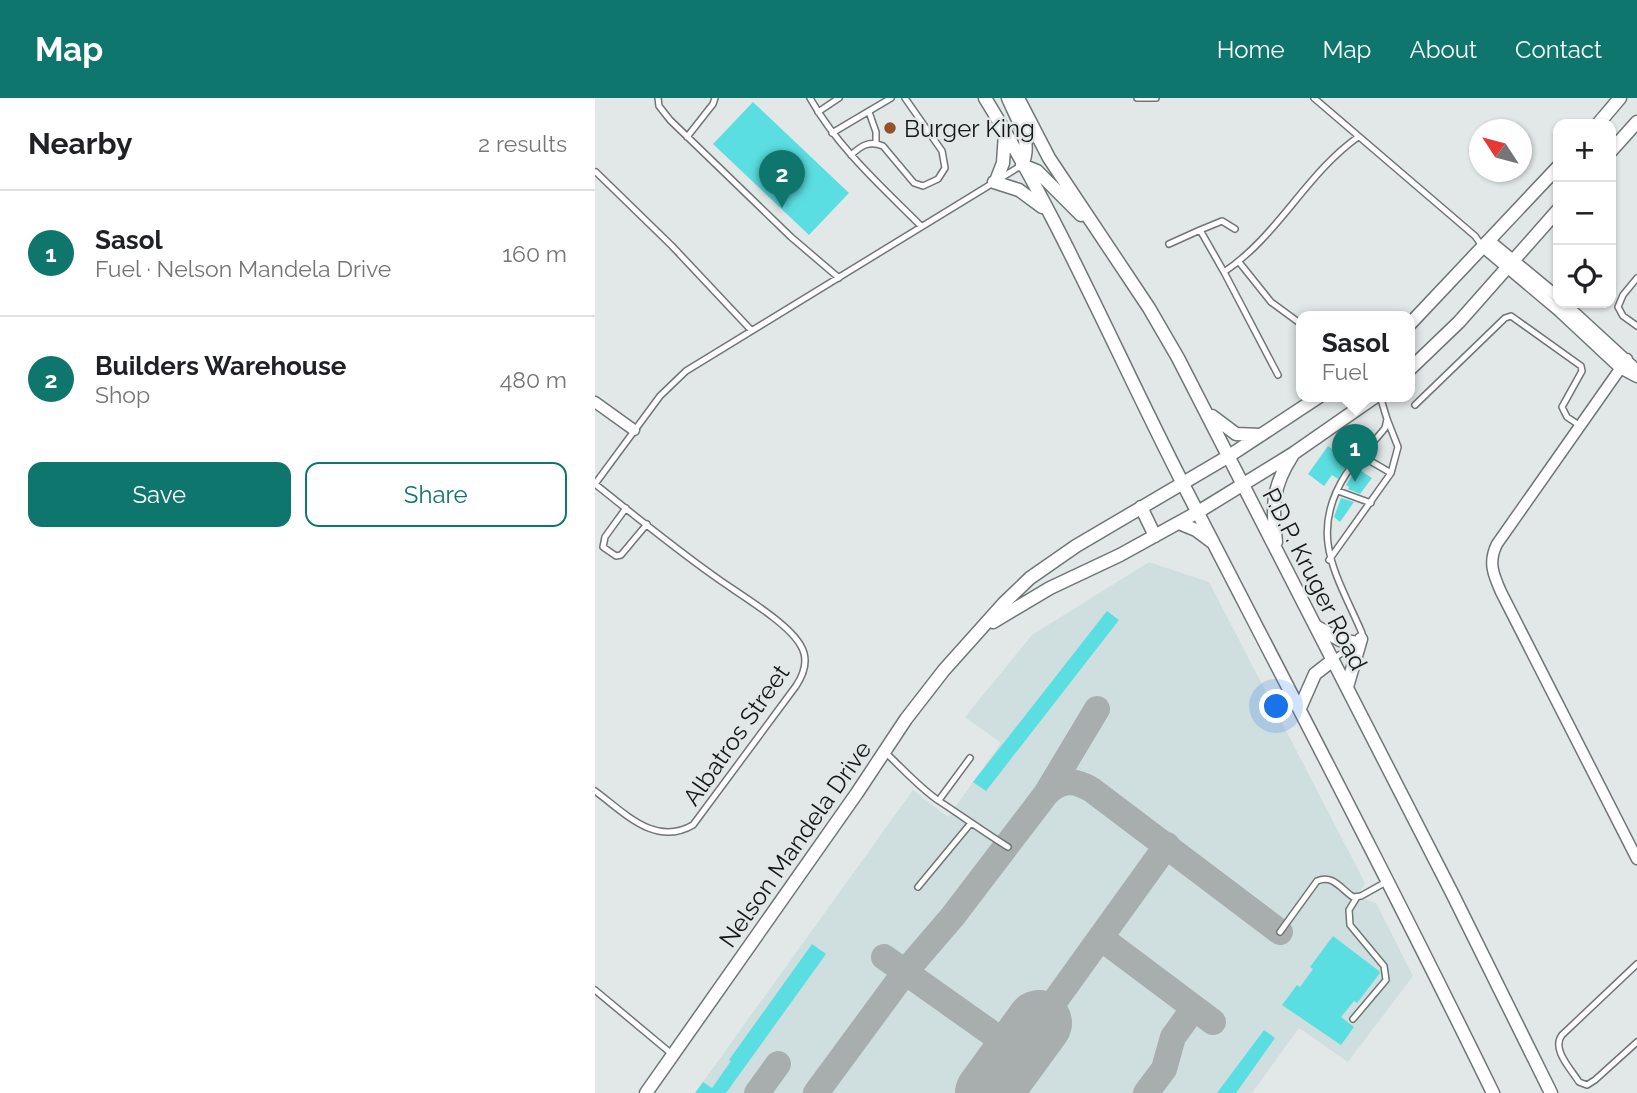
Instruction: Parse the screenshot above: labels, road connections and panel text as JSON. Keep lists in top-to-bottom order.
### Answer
{
  "streets": {
    "street": ["P.D.P. Kruger Road", "Nelson Mandela Drive"],
    "lane": ["Albatros Street"]
  },
  "crossings": [
    ["P.D.P. Kruger Road", "Nelson Mandela Drive"]
  ],
  "places": ["Burger King"],
  "north": "top left",
  "page": {
    "header": "Map",
    "nav": [
      "Home",
      "Map",
      "About",
      "Contact"
    ],
    "heading": ["Nearby", "2 results"],
    "map_buttons": ["+", "−"],
    "pins": ["2", "1"],
    "list": [
      {
        "mark": "1",
        "name": "Sasol",
        "note": "Fuel · Nelson Mandela Drive",
        "value": "160 m"
      },
      {
        "mark": "2",
        "name": "Builders Warehouse",
        "note": "Shop",
        "value": "480 m"
      }
    ],
    "popup": ["Sasol", "Fuel"],
    "buttons": ["Save", "Share"]
  }
}
